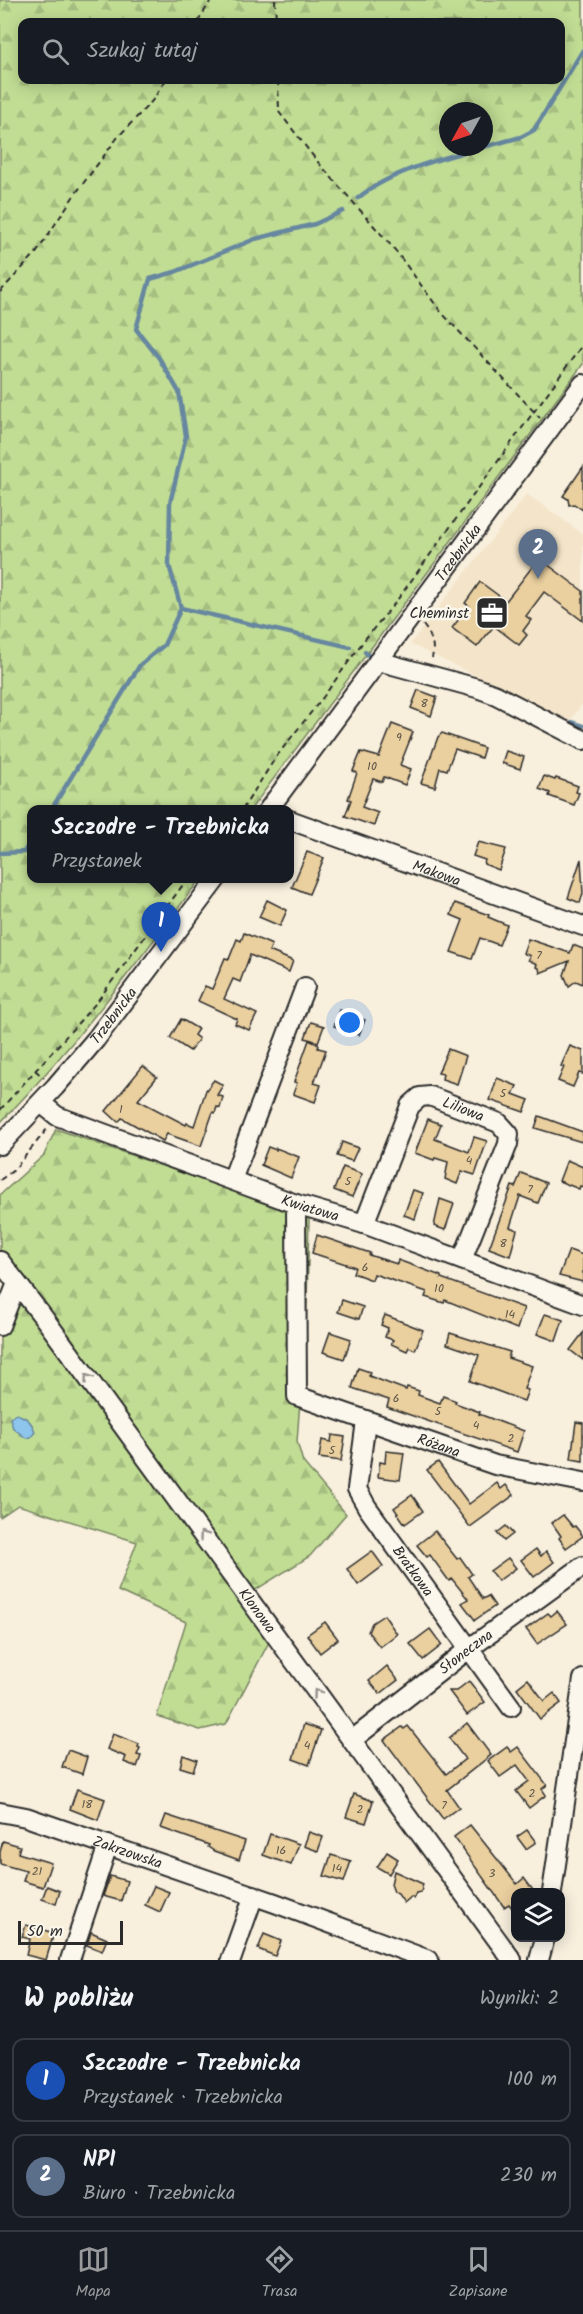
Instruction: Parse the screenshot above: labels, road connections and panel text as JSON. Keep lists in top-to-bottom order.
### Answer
{
  "streets": {
    "street": [
      "Trzebnicka",
      "Makowa",
      "Liliowa",
      "Kwiatowa",
      "Różana",
      "Bratkowa",
      "Klonowa",
      "Słoneczna",
      "Zakrzowska"
    ]
  },
  "crossings": [
    ["Trzebnicka", "Kwiatowa"],
    ["Liliowa", "Kwiatowa"],
    ["Kwiatowa", "Różana"],
    ["Różana", "Bratkowa"],
    ["Bratkowa", "Słoneczna"],
    ["Klonowa", "Słoneczna"]
  ],
  "one_way": ["Klonowa"],
  "places": {
    "office": ["Cheminst"]
  },
  "house_numbers": [
    "8",
    "9",
    "10",
    "7",
    "5",
    "1",
    "4",
    "5",
    "7",
    "8",
    "6",
    "10",
    "14",
    "6",
    "5",
    "4",
    "2",
    "5",
    "4",
    "2",
    "18",
    "7",
    "2",
    "16",
    "14",
    "21",
    "3"
  ],
  "scale_bar": "50 m",
  "north": "bottom left",
  "page": {
    "search": "Szukaj tutaj",
    "pins": ["2", "1"],
    "popup": ["Szczodre - Trzebnicka", "Przystanek"],
    "scale": "50 m",
    "heading": ["W pobliżu", "Wyniki: 2"],
    "list": [
      {
        "mark": "1",
        "name": "Szczodre - Trzebnicka",
        "note": "Przystanek · Trzebnicka",
        "value": "100 m"
      },
      {
        "mark": "2",
        "name": "NPI",
        "note": "Biuro · Trzebnicka",
        "value": "230 m"
      }
    ],
    "nav": ["Mapa", "Trasa", "Zapisane"]
  }
}
